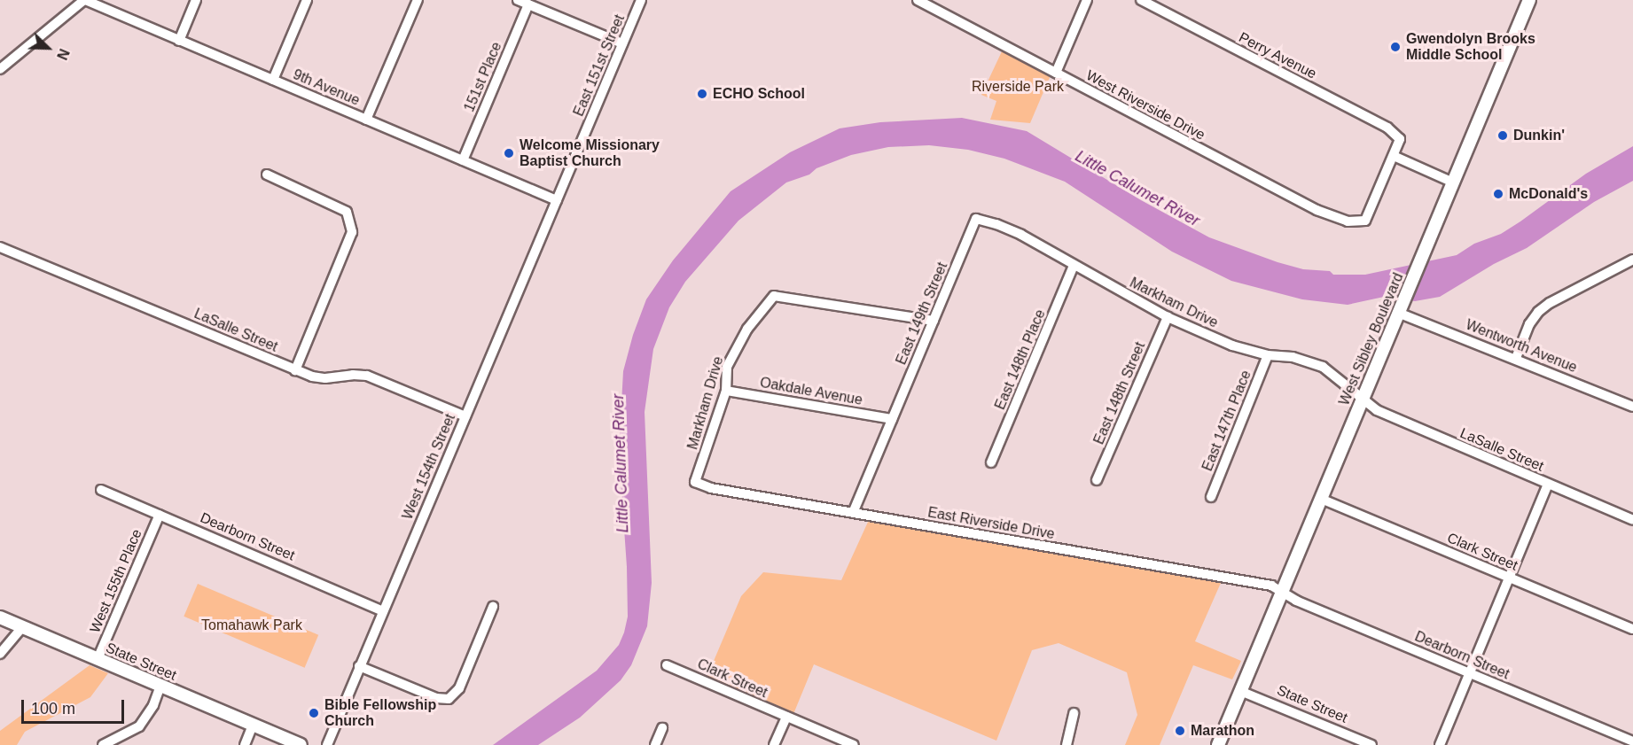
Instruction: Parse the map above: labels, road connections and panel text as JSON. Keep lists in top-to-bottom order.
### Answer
{
  "streets": {
    "main road": ["West Sibley Boulevard", "State Street"],
    "street": [
      "Perry Avenue",
      "East 151st Street",
      "151st Place",
      "9th Avenue",
      "West Riverside Drive",
      "Markham Drive",
      "East 149th Street",
      "LaSalle Street",
      "Wentworth Avenue",
      "East 148th Place",
      "Oakdale Avenue",
      "East 148th Street",
      "East 147th Place",
      "West 154th Street",
      "East Riverside Drive",
      "Dearborn Street",
      "Clark Street",
      "West 155th Place"
    ]
  },
  "crossings": [
    ["Perry Avenue", "West Riverside Drive"],
    ["East 151st Street", "9th Avenue"],
    ["East 151st Street", "West 154th Street"],
    ["151st Place", "9th Avenue"],
    ["9th Avenue", "West 154th Street"],
    ["Markham Drive", "East 149th Street"],
    ["Markham Drive", "LaSalle Street"],
    ["Markham Drive", "West Sibley Boulevard"],
    ["Markham Drive", "East 148th Place"],
    ["Markham Drive", "Oakdale Avenue"],
    ["Markham Drive", "East 148th Street"],
    ["Markham Drive", "East 147th Place"],
    ["Markham Drive", "East Riverside Drive"],
    ["East 149th Street", "Oakdale Avenue"],
    ["East 149th Street", "East Riverside Drive"],
    ["LaSalle Street", "West Sibley Boulevard"],
    ["LaSalle Street", "West 154th Street"],
    ["West Sibley Boulevard", "Wentworth Avenue"],
    ["West Sibley Boulevard", "East Riverside Drive"],
    ["West Sibley Boulevard", "Dearborn Street"],
    ["West Sibley Boulevard", "Clark Street"],
    ["West Sibley Boulevard", "State Street"],
    ["West 154th Street", "Dearborn Street"],
    ["East Riverside Drive", "Dearborn Street"],
    ["Dearborn Street", "West 155th Place"],
    ["West 155th Place", "State Street"]
  ],
  "water": ["Little Calumet River"],
  "parks": ["Riverside Park", "Tomahawk Park"],
  "places": [
    "Gwendolyn Brooks Middle School",
    "ECHO School",
    "Dunkin'",
    "Welcome Missionary Baptist Church",
    "McDonald's",
    "Bible Fellowship Church",
    "Marathon"
  ],
  "scale_bar": "100 m",
  "north": "bottom right"
}
